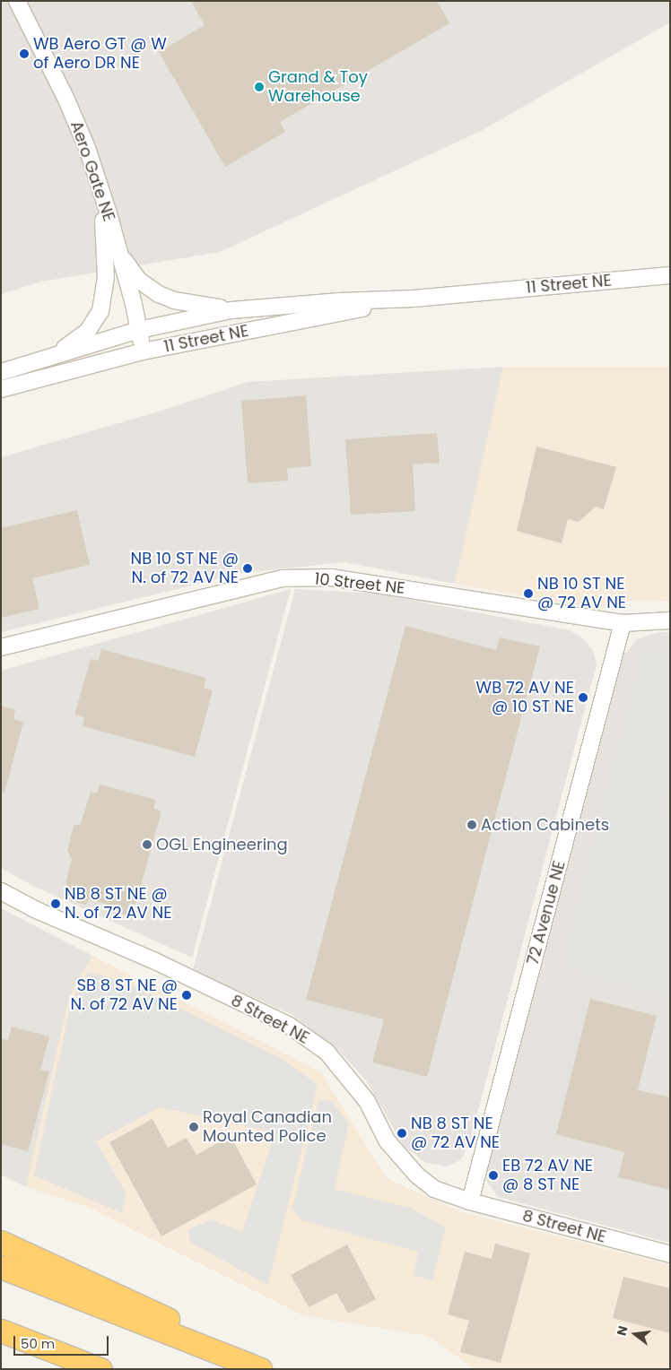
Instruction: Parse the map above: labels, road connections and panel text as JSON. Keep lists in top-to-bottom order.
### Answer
{
  "streets": {
    "street": [
      "Aero Gate NE",
      "11 Street NE",
      "10 Street NE",
      "72 Avenue NE",
      "8 Street NE"
    ]
  },
  "crossings": [
    ["Aero Gate NE", "11 Street NE"],
    ["10 Street NE", "72 Avenue NE"],
    ["72 Avenue NE", "8 Street NE"]
  ],
  "places": [
    "WB Aero GT @ W of Aero DR NE",
    "Grand & Toy Warehouse",
    "NB 10 ST NE @ N. of 72 AV NE",
    "NB 10 ST NE @ 72 AV NE",
    "WB 72 AV NE @ 10 ST NE",
    "Action Cabinets",
    "OGL Engineering",
    "NB 8 ST NE @ N. of 72 AV NE",
    "SB 8 ST NE @ N. of 72 AV NE",
    "Royal Canadian Mounted Police",
    "NB 8 ST NE @ 72 AV NE",
    "EB 72 AV NE @ 8 ST NE"
  ],
  "scale_bar": "50 m",
  "north": "left"
}
